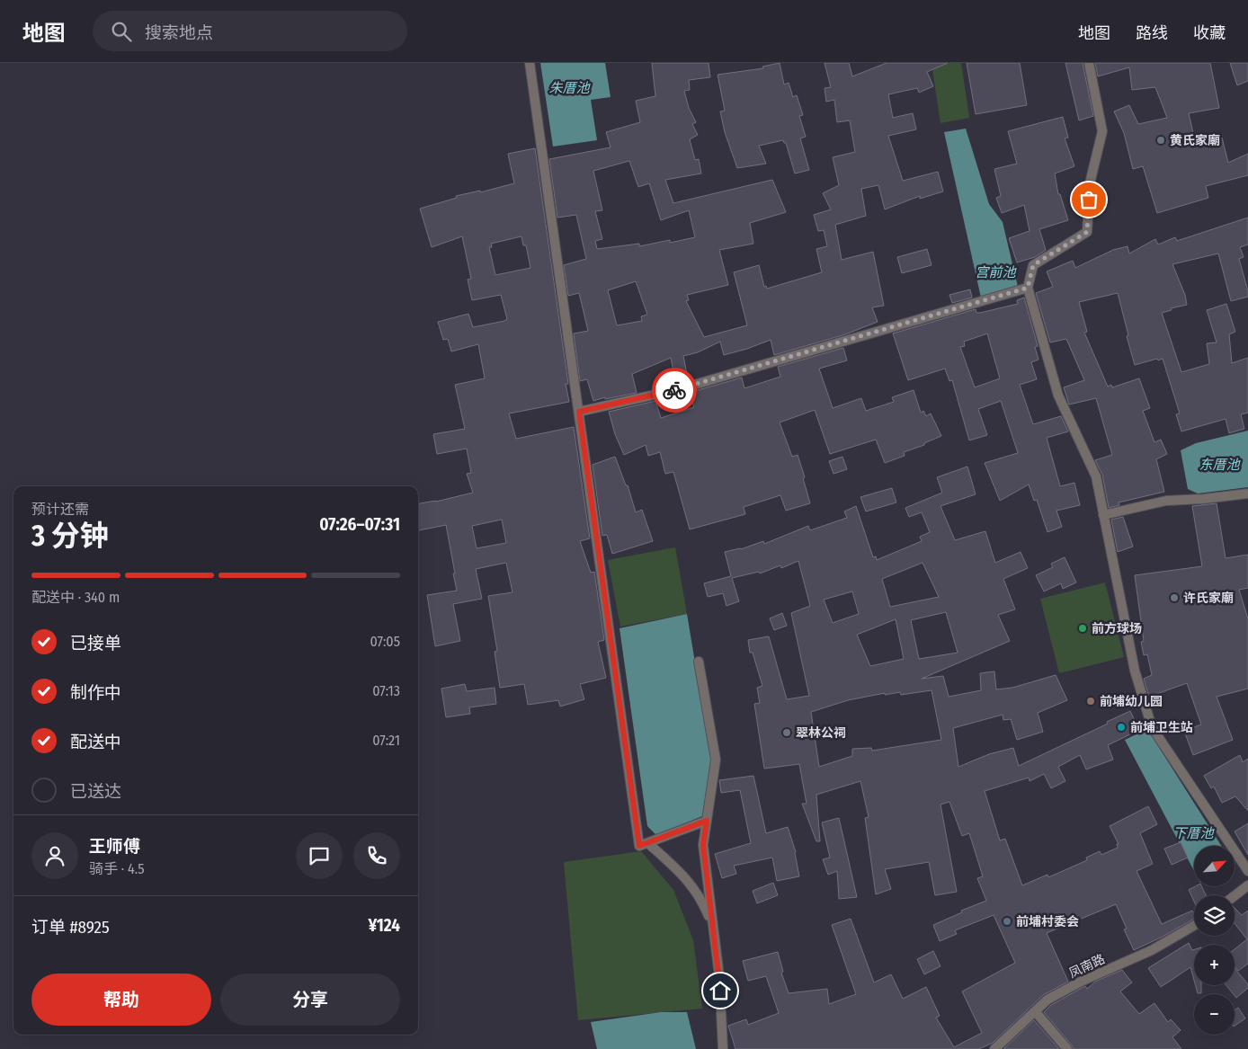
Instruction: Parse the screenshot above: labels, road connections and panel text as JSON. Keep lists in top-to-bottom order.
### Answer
{
  "streets": {
    "street": ["凤南路"]
  },
  "water": [
    "朱厝池",
    "宫前池",
    "东厝池",
    "下厝池"
  ],
  "places": [
    "黄氏家廟",
    "许氏家廟",
    "前方球场",
    "前埔幼儿园",
    "前埔卫生站",
    "翠林公祠",
    "前埔村委会"
  ],
  "north": "top right",
  "page": {
    "header": "地图",
    "search": "搜索地点",
    "nav": ["地图", "路线", "收藏"],
    "heading": ["3 分钟", "预计还需", "07:26–07:31"],
    "panel": [
      "王师傅",
      "骑手 · 4.5",
      "订单 #8925",
      "¥124"
    ],
    "bar": "配送中 · 340 m",
    "list": [
      ["已接单", "07:05"],
      ["制作中", "07:13"],
      ["配送中", "07:21"],
      "已送达"
    ],
    "map_buttons": ["+", "−"],
    "buttons": ["帮助", "分享"]
  }
}
